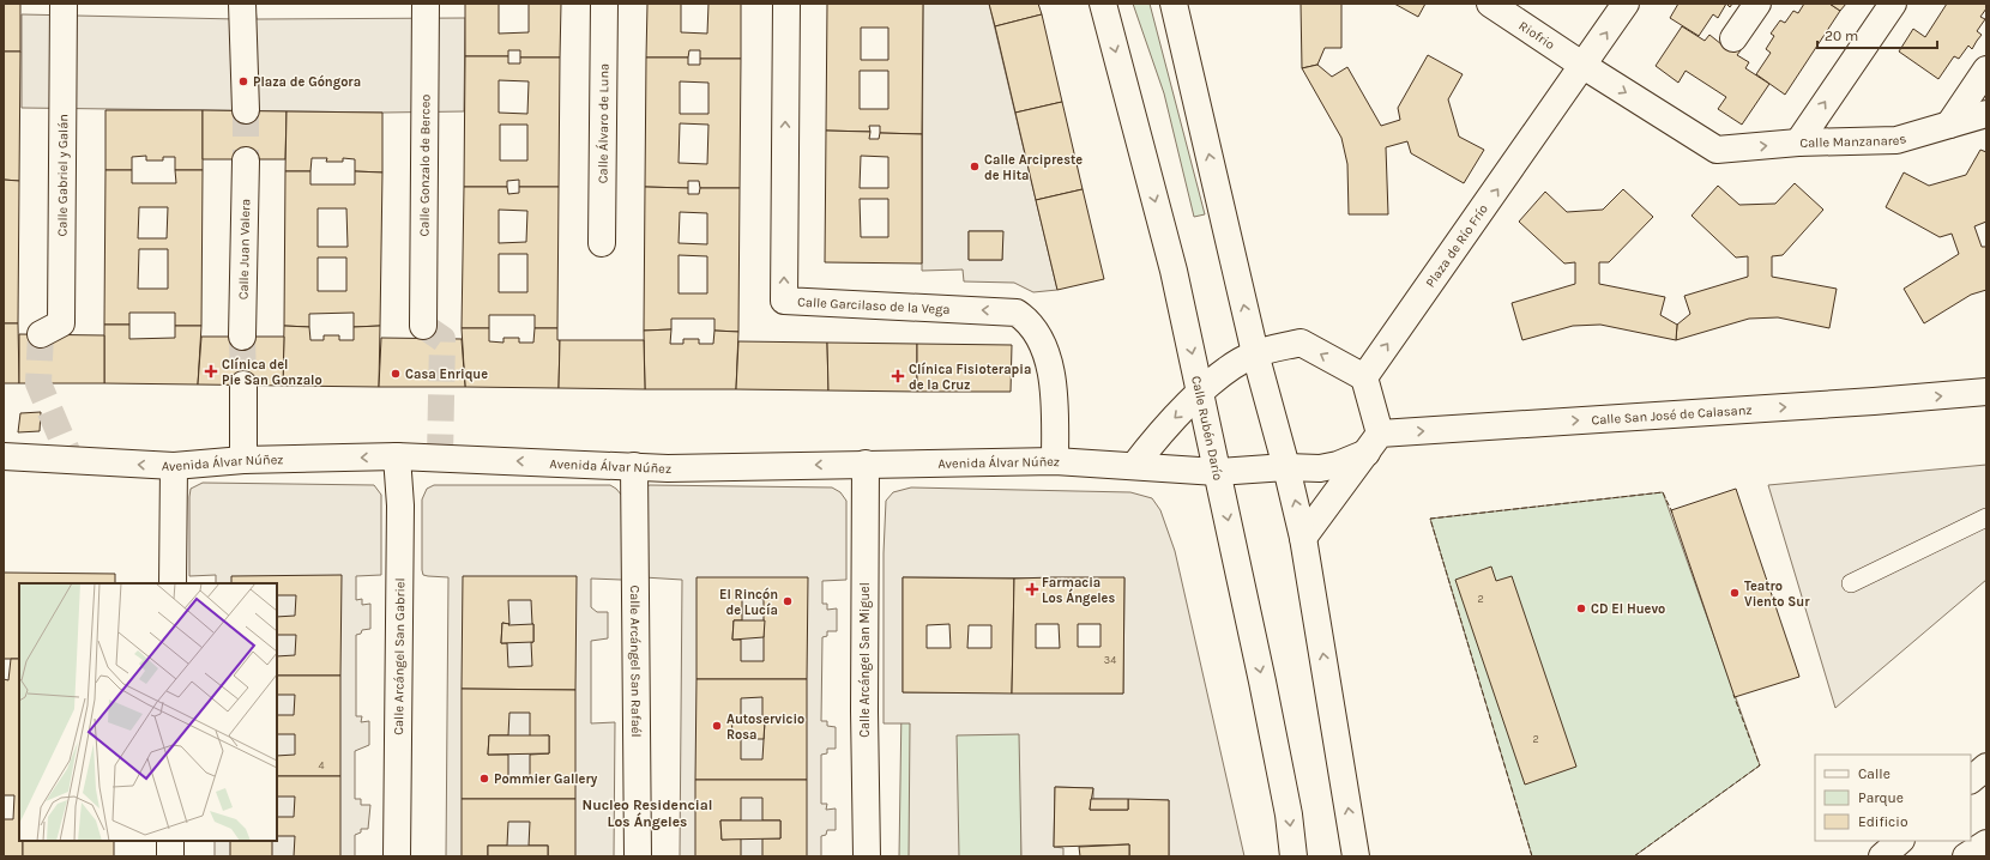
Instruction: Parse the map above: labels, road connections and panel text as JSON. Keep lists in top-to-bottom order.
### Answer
{
  "streets": {
    "main road": [
      "Riofrio",
      "Calle Álvaro de Luna",
      "Calle Manzanares",
      "Calle Gonzalo de Berceo",
      "Calle Gabriel y Galán",
      "Plaza de Río Frío",
      "Calle Juan Valera",
      "Calle Garcilaso de la Vega",
      "Calle San José de Calasanz",
      "Calle Rubén Darío",
      "Avenida Álvar Núñez",
      "Calle Arcángel San Gabriel",
      "Calle Arcángel San Miguel",
      "Calle Arcángel San Rafaél"
    ]
  },
  "crossings": [
    ["Riofrio", "Calle Manzanares"],
    ["Riofrio", "Plaza de Río Frío"],
    ["Calle Garcilaso de la Vega", "Avenida Álvar Núñez"],
    ["Calle San José de Calasanz", "Calle Rubén Darío"],
    ["Calle San José de Calasanz", "Avenida Álvar Núñez"],
    ["Calle Rubén Darío", "Avenida Álvar Núñez"],
    ["Avenida Álvar Núñez", "Calle Arcángel San Gabriel"],
    ["Avenida Álvar Núñez", "Calle Arcángel San Miguel"],
    ["Avenida Álvar Núñez", "Calle Arcángel San Rafaél"]
  ],
  "one_way": [
    "Riofrio",
    "Plaza de Río Frío",
    "Calle San José de Calasanz",
    "Avenida Álvar Núñez"
  ],
  "districts": ["Nucleo Residencial Los Ángeles"],
  "places": {
    "other": [
      "Plaza de Góngora",
      "Calle Arcipreste de Hita",
      "Casa Enrique",
      "Teatro Viento Sur",
      "El Rincón de Lucía",
      "CD El Huevo",
      "Autoservicio Rosa",
      "Pommier Gallery"
    ],
    "health": ["Clínica del Pie San Gonzalo", "Clínica Fisioterapia de la Cruz", "Farmacia Los Ángeles"]
  },
  "house_numbers": [
    "2",
    "34",
    "2",
    "4"
  ],
  "legend": ["Calle", "Parque", "Edificio"],
  "scale_bar": "20 m"
}
